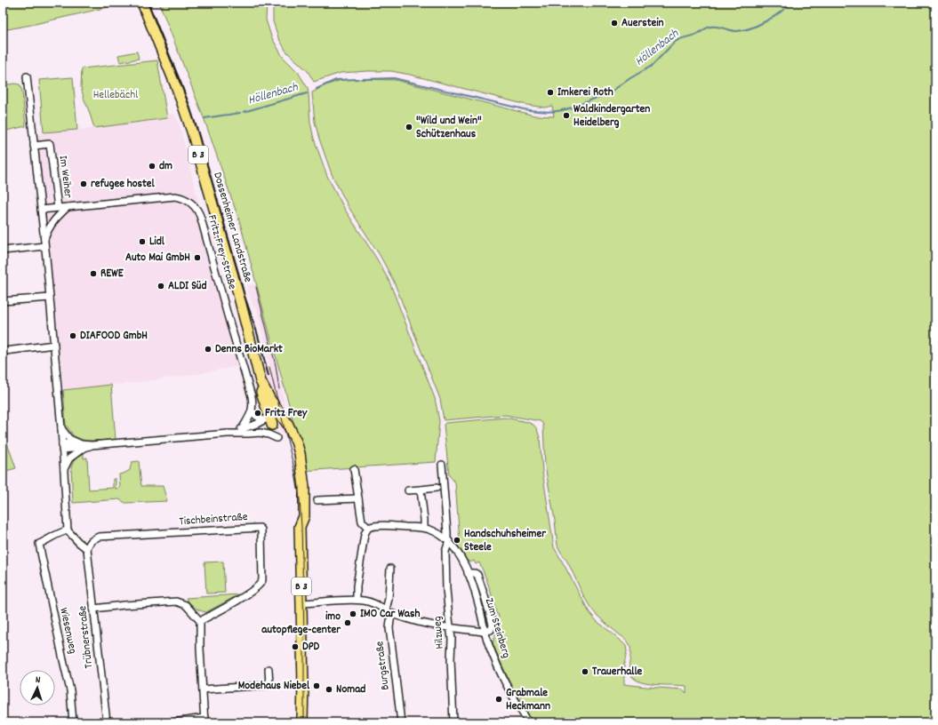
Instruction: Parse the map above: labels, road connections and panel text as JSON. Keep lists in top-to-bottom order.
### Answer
{
  "streets": {
    "main road": ["B 3", "Dossenheimer Landstraße"],
    "street": [
      "Im Weiher",
      "Fritz-Frey-Straße",
      "Tischbeinstraße",
      "Zum Steinberg",
      "Wiesenweg",
      "Hilzweg",
      "Trübnerstraße",
      "Burgstraße"
    ]
  },
  "crossings": [
    ["Im Weiher", "Fritz-Frey-Straße"],
    ["Tischbeinstraße", "Trübnerstraße"],
    ["Zum Steinberg", "Hilzweg"]
  ],
  "water": ["Höllenbach"],
  "parks": ["Hellebächl"],
  "places": [
    "Auerstein",
    "Imkerei Roth",
    "Waldkindergarten Heidelberg",
    "\"Wild und Wein\" Schützenhaus",
    "dm",
    "refugee hostel",
    "Lidl",
    "Auto Mai GmbH",
    "REWE",
    "ALDI Süd",
    "DIAFOOD GmbH",
    "Denns BioMarkt",
    "Fritz Frey",
    "Handschuhsheimer Steele",
    "IMO Car Wash",
    "imo autopflege-center",
    "DPD",
    "Trauerhalle",
    "Modehaus Niebel",
    "Nomad",
    "Grabmale Heckmann"
  ],
  "north": "top"
}
